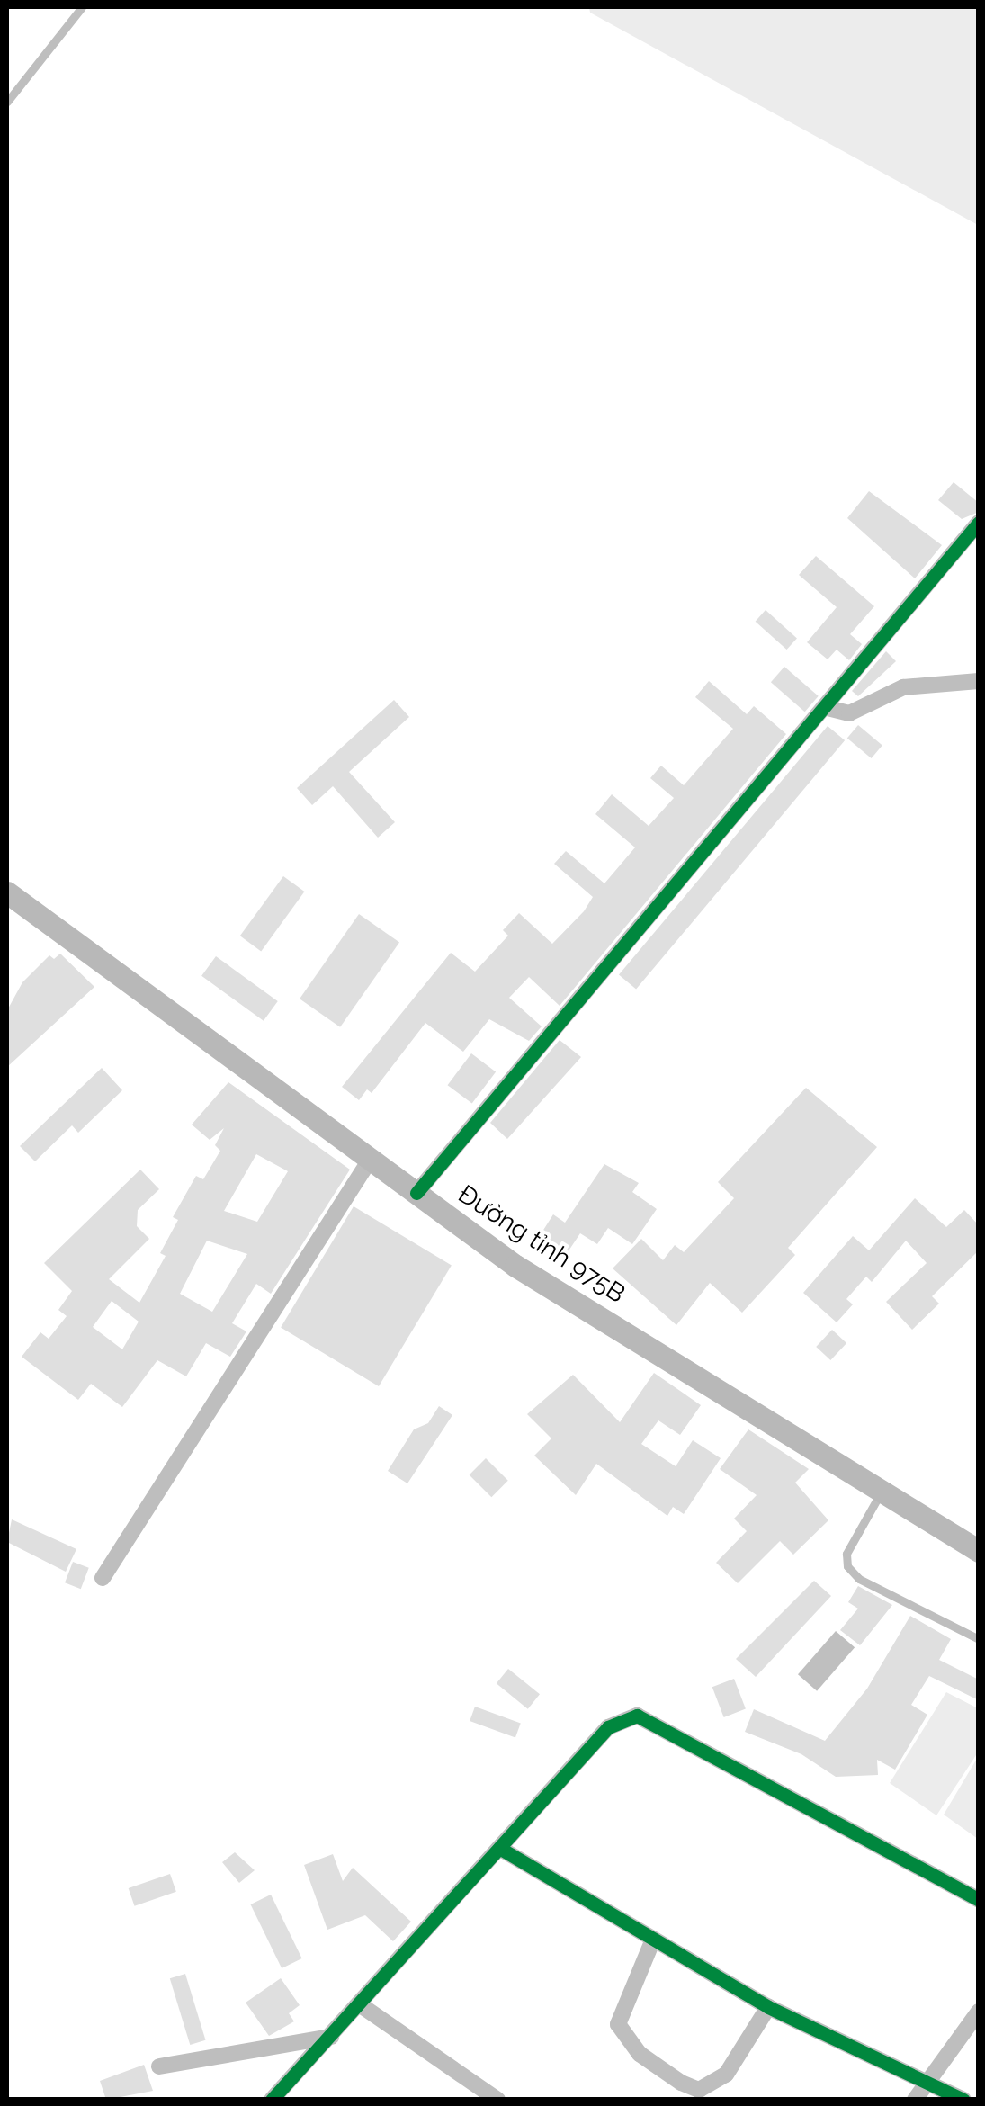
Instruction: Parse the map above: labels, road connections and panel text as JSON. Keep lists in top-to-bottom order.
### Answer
{
  "streets": {
    "main road": ["Đường tỉnh 975B"]
  }
}
